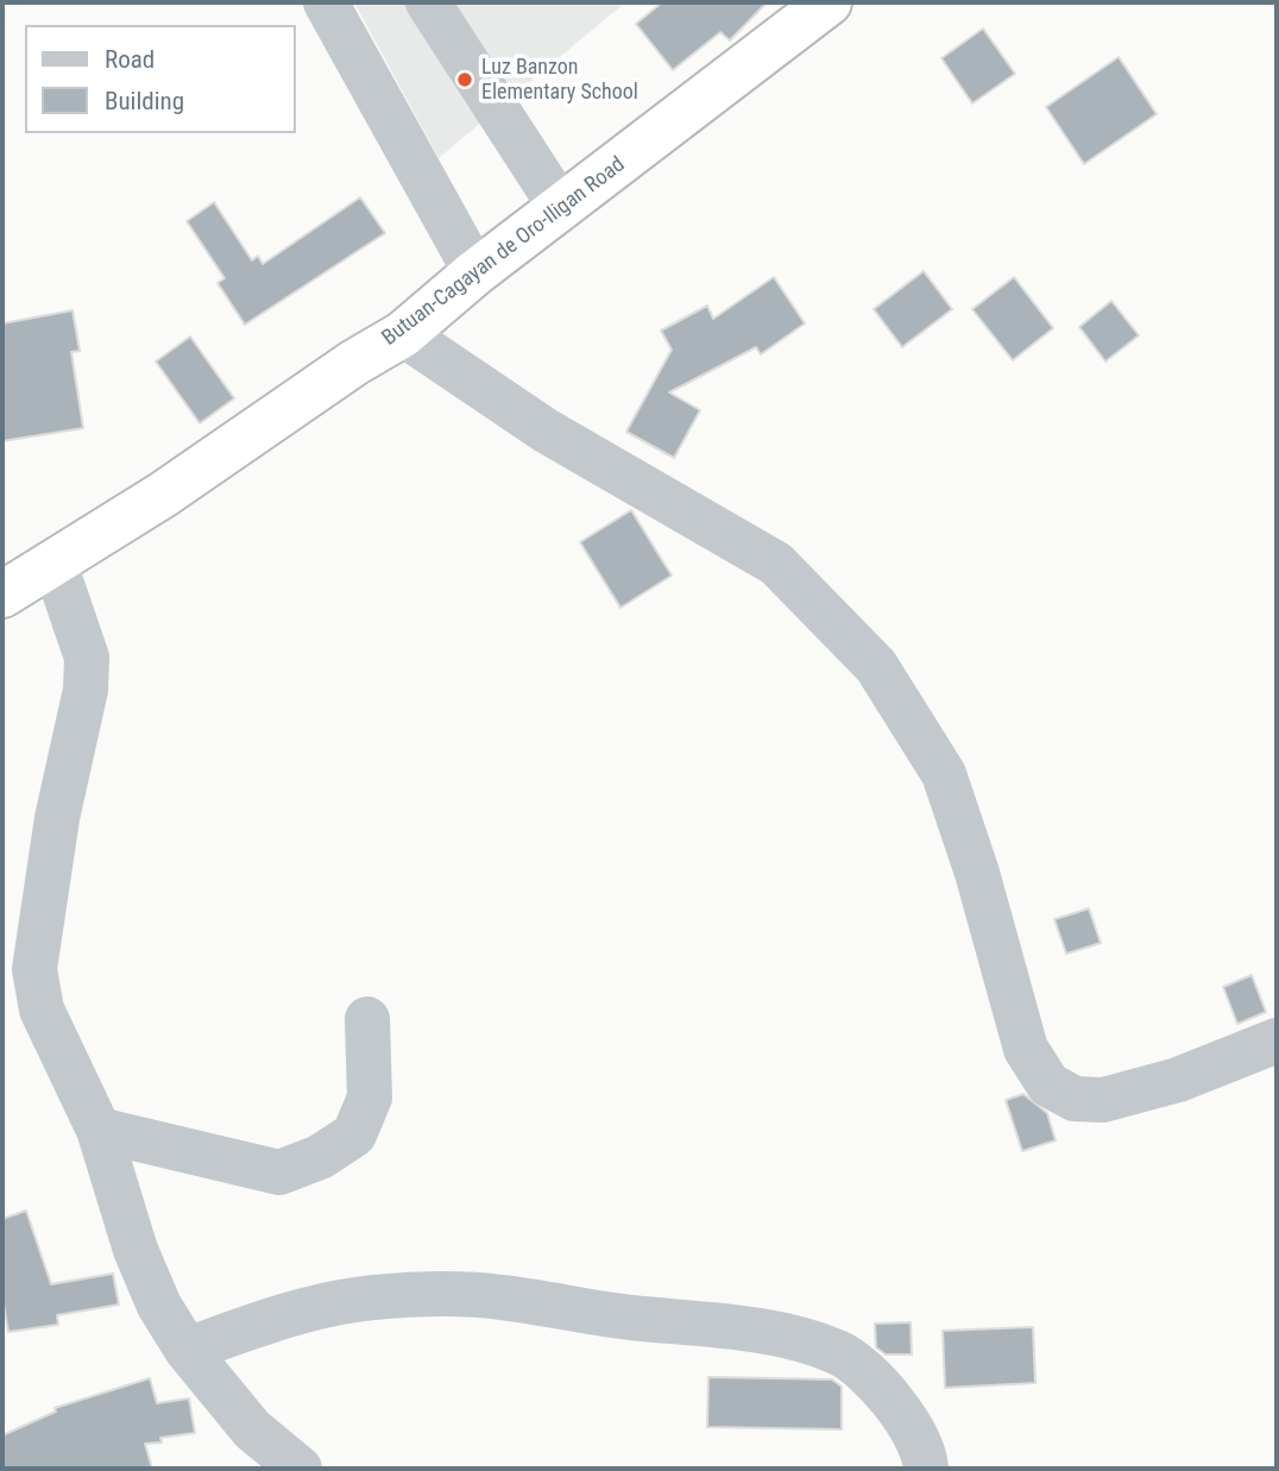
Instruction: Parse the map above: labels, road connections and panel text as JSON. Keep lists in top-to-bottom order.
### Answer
{
  "streets": {
    "highway": ["Butuan-Cagayan de Oro-Iligan Road"]
  },
  "places": ["Luz Banzon Elementary School"],
  "legend": ["Road", "Building"]
}
